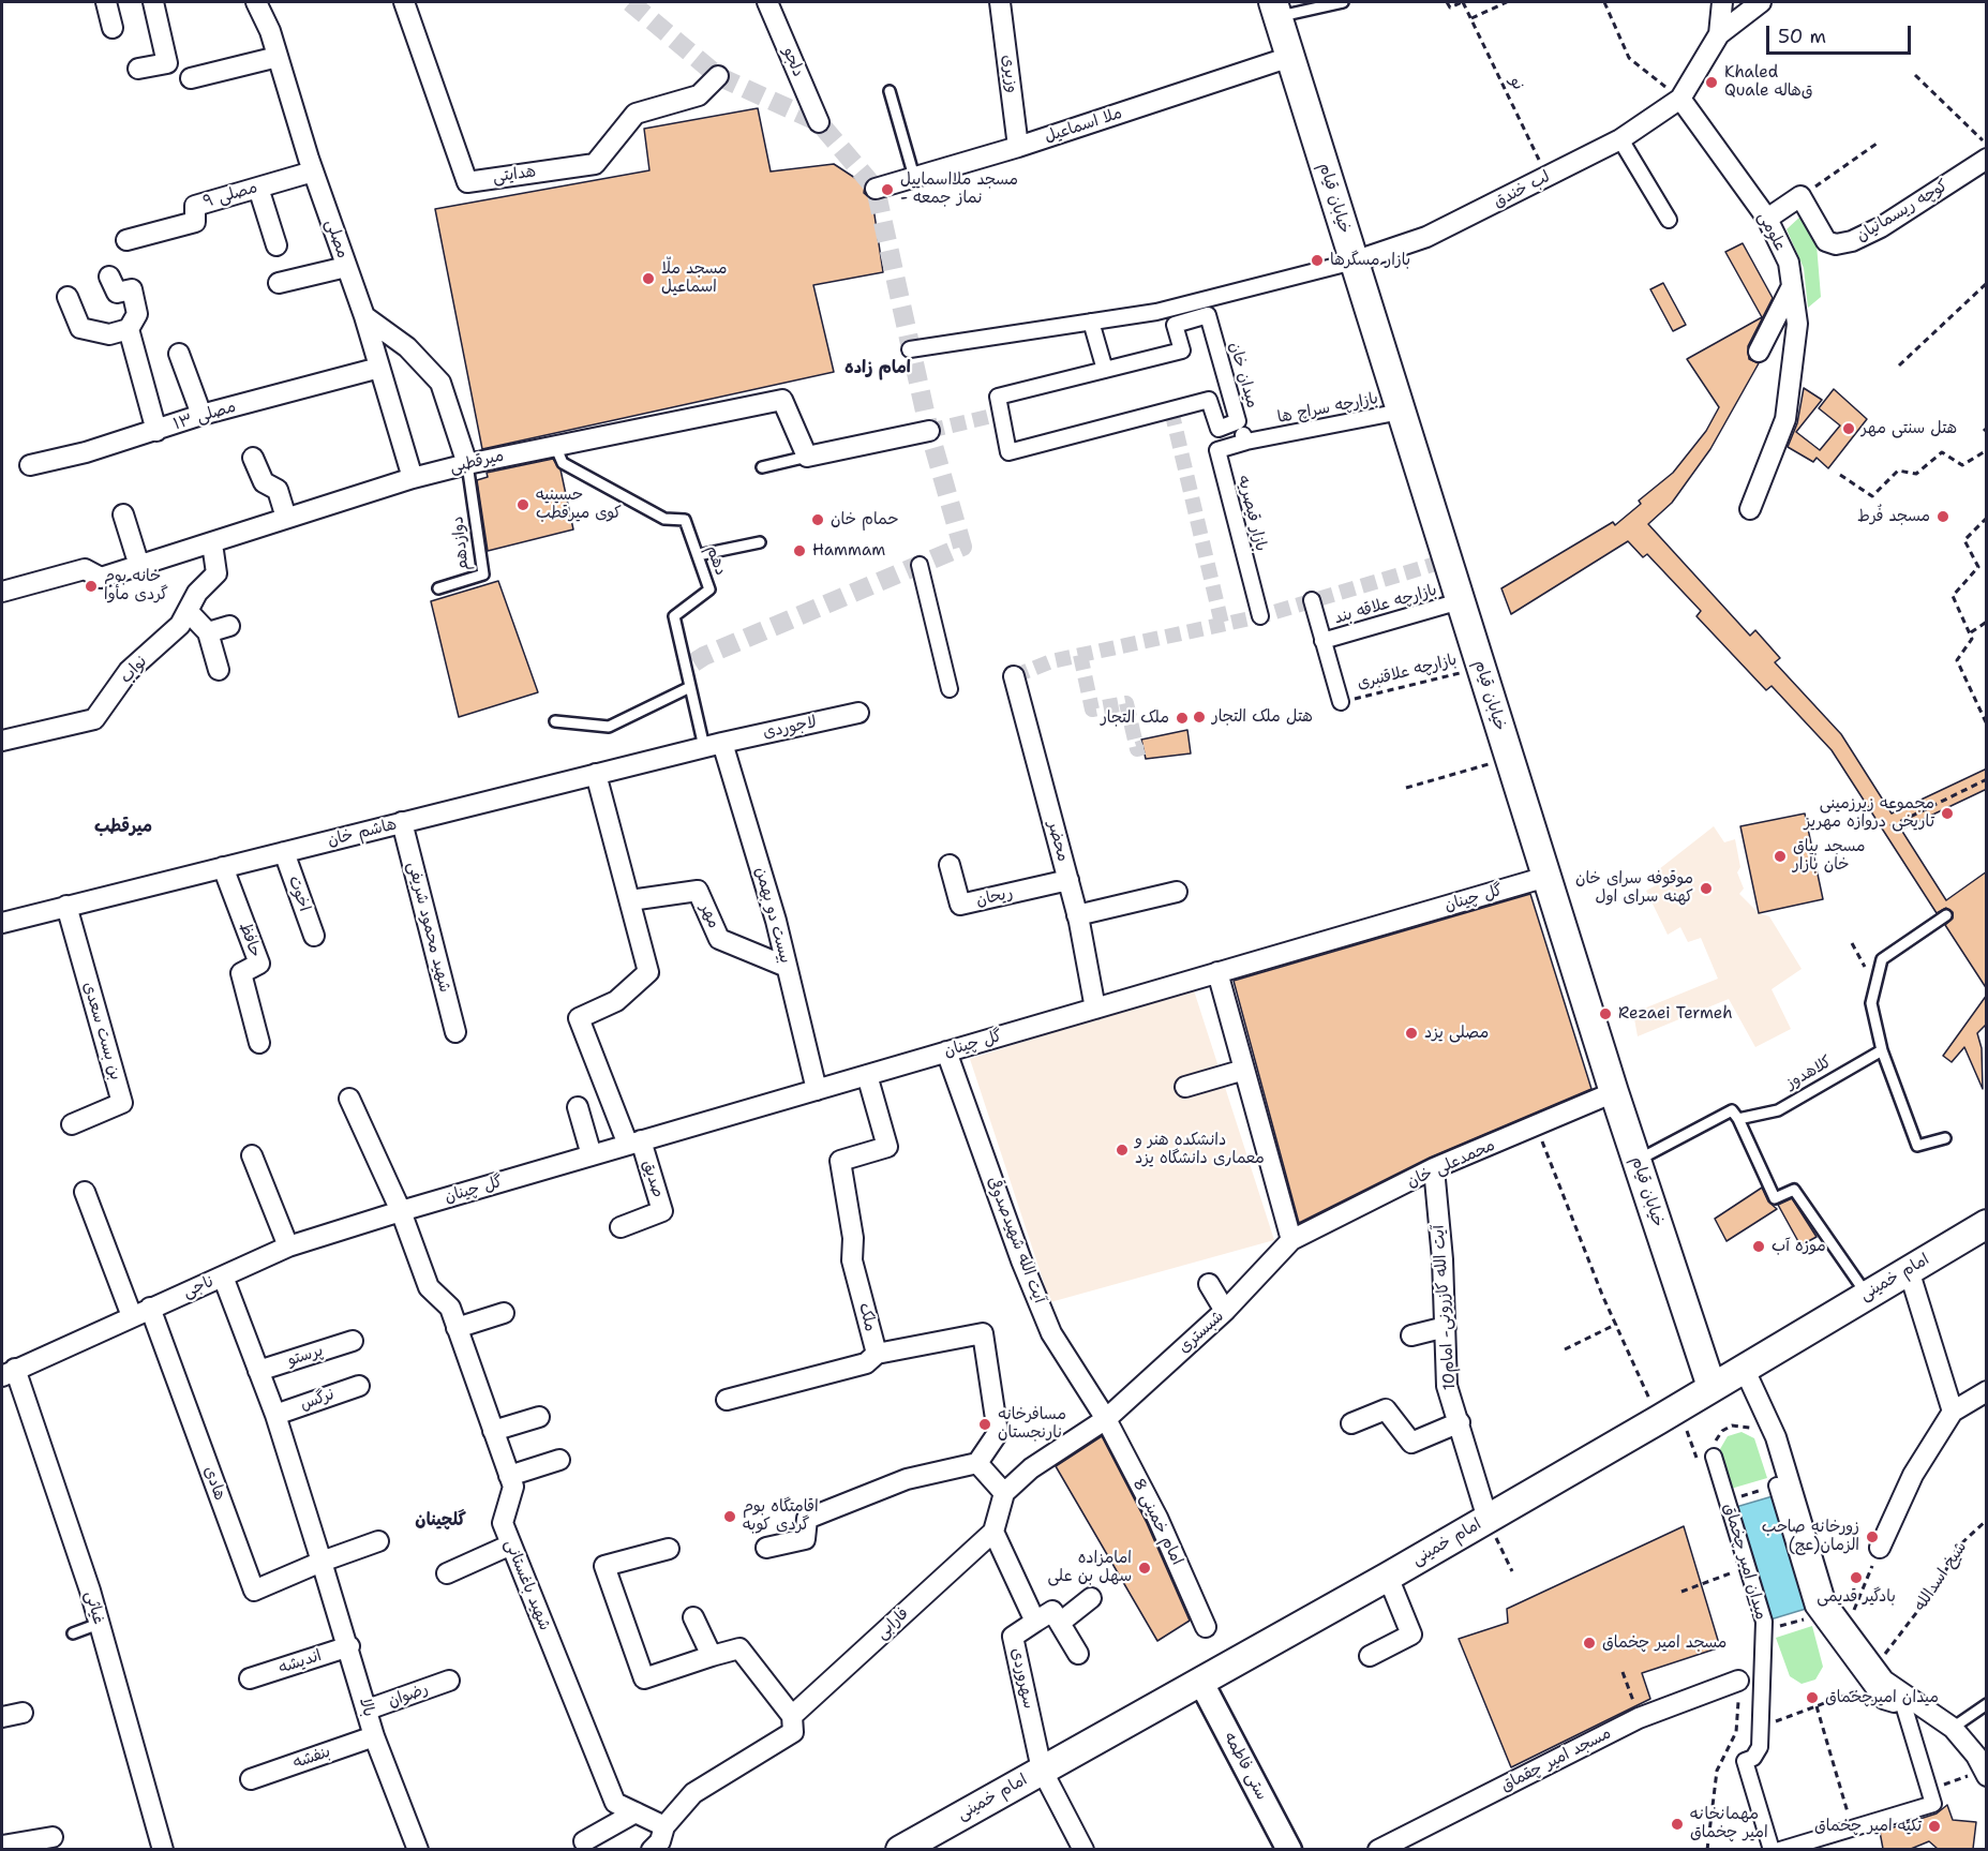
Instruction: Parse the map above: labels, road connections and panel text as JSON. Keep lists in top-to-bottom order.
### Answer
{
  "streets": {
    "main road": ["خیابان قیام", "امام خمینی"],
    "street": [
      "دلجو",
      "وزیری",
      "ملا اسماعیل",
      "هدایتی",
      "لب خندق",
      "مصلی ۹",
      "کوچه ریسمانیان",
      "علومی",
      "مصلی",
      "میدان خان",
      "بازارچه سراچ ها",
      "مصلی ۱۳",
      "میرقطبی",
      "بازار قیصریه",
      "بازارچه علاقه بند",
      "نواب",
      "لاجوردی",
      "هاشم خان",
      "محضر",
      "اخوت",
      "ریحان",
      "گل چینان",
      "بیست دو بهمن",
      "مهر",
      "شهید محمود شریفی",
      "حافظ",
      "بن بست سعدی",
      "محمدعلی خان",
      "صدیق",
      "آیت الله شهیدصدوقی",
      "ناجی",
      "آیت الله کازرونی- امام10",
      "ملک",
      "شبستری",
      "پرستو",
      "نرگس",
      "هادی",
      "امام خمینی 8",
      "میدان امیر چخماق",
      "شهید باغستانی",
      "غیاثی",
      "فارابی",
      "اندیشه",
      "سهروردی",
      "رضوان",
      "بالا",
      "بنفشه",
      "مسجد امیر چقماق",
      "ستی فاطمه"
    ],
    "lane": ["دوازدهم", "دهم", "کلاهدوز"],
    "path": ["نو", "بازارچه علاقنبری", "شیخ اسدالله"]
  },
  "crossings": [
    ["وزیری", "ملا اسماعیل"],
    ["نو", "لب خندق"],
    ["ملا اسماعیل", "خیابان قیام"],
    ["لب خندق", "خیابان قیام"],
    ["لب خندق", "علومی"],
    ["مصلی ۹", "مصلی"],
    ["خیابان قیام", "بازارچه سراچ ها"],
    ["خیابان قیام", "بازارچه علاقه بند"],
    ["خیابان قیام", "بازارچه علاقنبری"],
    ["خیابان قیام", "گل چینان"],
    ["خیابان قیام", "کلاهدوز"],
    ["خیابان قیام", "محمدعلی خان"],
    ["خیابان قیام", "امام خمینی"],
    ["مصلی", "مصلی ۱۳"],
    ["مصلی", "میرقطبی"],
    ["بازارچه سراچ ها", "بازار قیصریه"],
    ["میرقطبی", "دوازدهم"],
    ["میرقطبی", "دهم"],
    ["میرقطبی", "نواب"],
    ["دهم", "لاجوردی"],
    ["دهم", "هاشم خان"],
    ["دهم", "بیست دو بهمن"],
    ["لاجوردی", "هاشم خان"],
    ["لاجوردی", "بیست دو بهمن"],
    ["هاشم خان", "اخوت"],
    ["هاشم خان", "بیست دو بهمن"],
    ["هاشم خان", "شهید محمود شریفی"],
    ["هاشم خان", "حافظ"],
    ["هاشم خان", "بن بست سعدی"],
    ["محضر", "ریحان"],
    ["محضر", "گل چینان"],
    ["گل چینان", "بیست دو بهمن"],
    ["گل چینان", "صدیق"],
    ["گل چینان", "آیت الله شهیدصدوقی"],
    ["گل چینان", "ناجی"],
    ["گل چینان", "ملک"],
    ["گل چینان", "شهید باغستانی"],
    ["بیست دو بهمن", "مهر"],
    ["محمدعلی خان", "آیت الله کازرونی- امام10"],
    ["محمدعلی خان", "شبستری"],
    ["آیت الله شهیدصدوقی", "شبستری"],
    ["آیت الله شهیدصدوقی", "امام خمینی 8"],
    ["امام خمینی", "آیت الله کازرونی- امام10"],
    ["امام خمینی", "سهروردی"],
    ["امام خمینی", "ستی فاطمه"],
    ["ناجی", "هادی"],
    ["ناجی", "شهید باغستانی"],
    ["ناجی", "غیاثی"],
    ["ناجی", "بالا"],
    ["شبستری", "امام خمینی 8"],
    ["پرستو", "بالا"],
    ["نرگس", "بالا"],
    ["هادی", "بالا"],
    ["شهید باغستانی", "فارابی"],
    ["اندیشه", "بالا"],
    ["رضوان", "بالا"],
    ["بالا", "بنفشه"]
  ],
  "districts": ["امام زاده", "میرقطب", "گلچینان"],
  "places": [
    "Khaled Quale ق‌هاله",
    "مسجد ملااسماییل - نماز جمعه",
    "بازار مسگرها",
    "مسجد ملّا اسماعیل",
    "هتل سنتی مهر",
    "حسینیه کوی میرقطب",
    "مسجد فُرط",
    "حمام خان",
    "Hammam",
    "خانه بوم گردی مأوا",
    "هتل ملک التجار",
    "ملک التجار",
    "مجموعه زیرزمینی تاریخی دروازه مهریز",
    "مسجد بیاق خان بازار",
    "موقوفه سرای خان کهنه سرای اول",
    "Rezaei Termeh",
    "مصلی یزد",
    "دانشکده هنر و معماری دانشگاه یزد",
    "موزه آب",
    "مسافرخانه نارنجستان",
    "اقامتگاه بوم گردی کوبه",
    "زورخانه صاحب الزمان(عج)",
    "امامزاده سهل بن علی",
    "بادگیر قدیمی",
    "مسجد امیر چخماق",
    "میدان امیرچخماق",
    "مهمانخانه امیر چخماق",
    "تکیه امیر چخماق"
  ],
  "scale_bar": "50 m"
}
